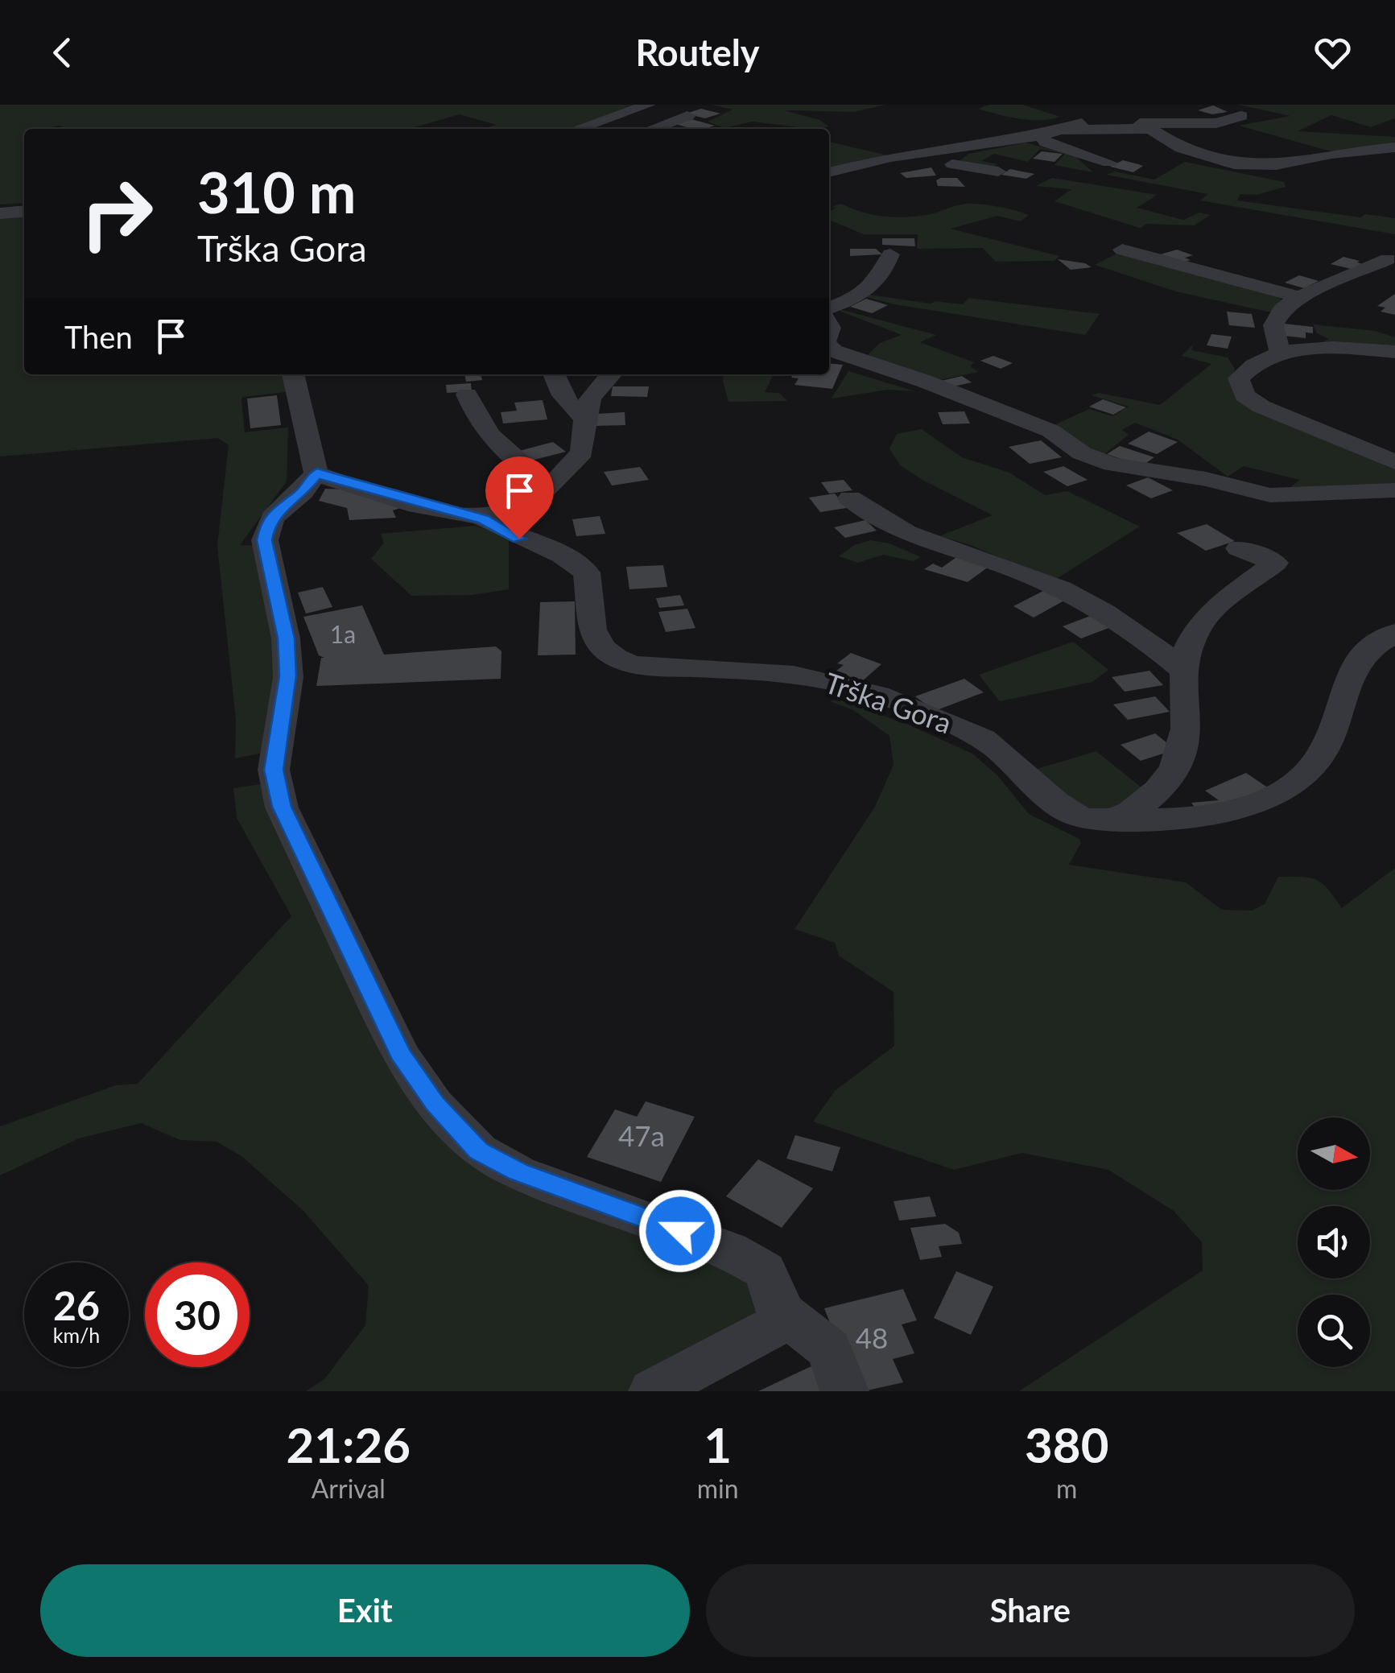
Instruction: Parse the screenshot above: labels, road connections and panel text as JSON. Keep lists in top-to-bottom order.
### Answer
{
  "streets": {
    "street": ["Trška Gora"]
  },
  "house_numbers": ["1a", "47a", "48"],
  "north": "right",
  "page": {
    "header": "Routely",
    "turn": ["310 m", "Trška Gora"],
    "then": "Then",
    "speed": "26 km/h",
    "limit": "30",
    "eta": [
      "21:26",
      "Arrival",
      "1",
      "min",
      "380",
      "m"
    ],
    "buttons": ["Exit", "Share"]
  }
}
